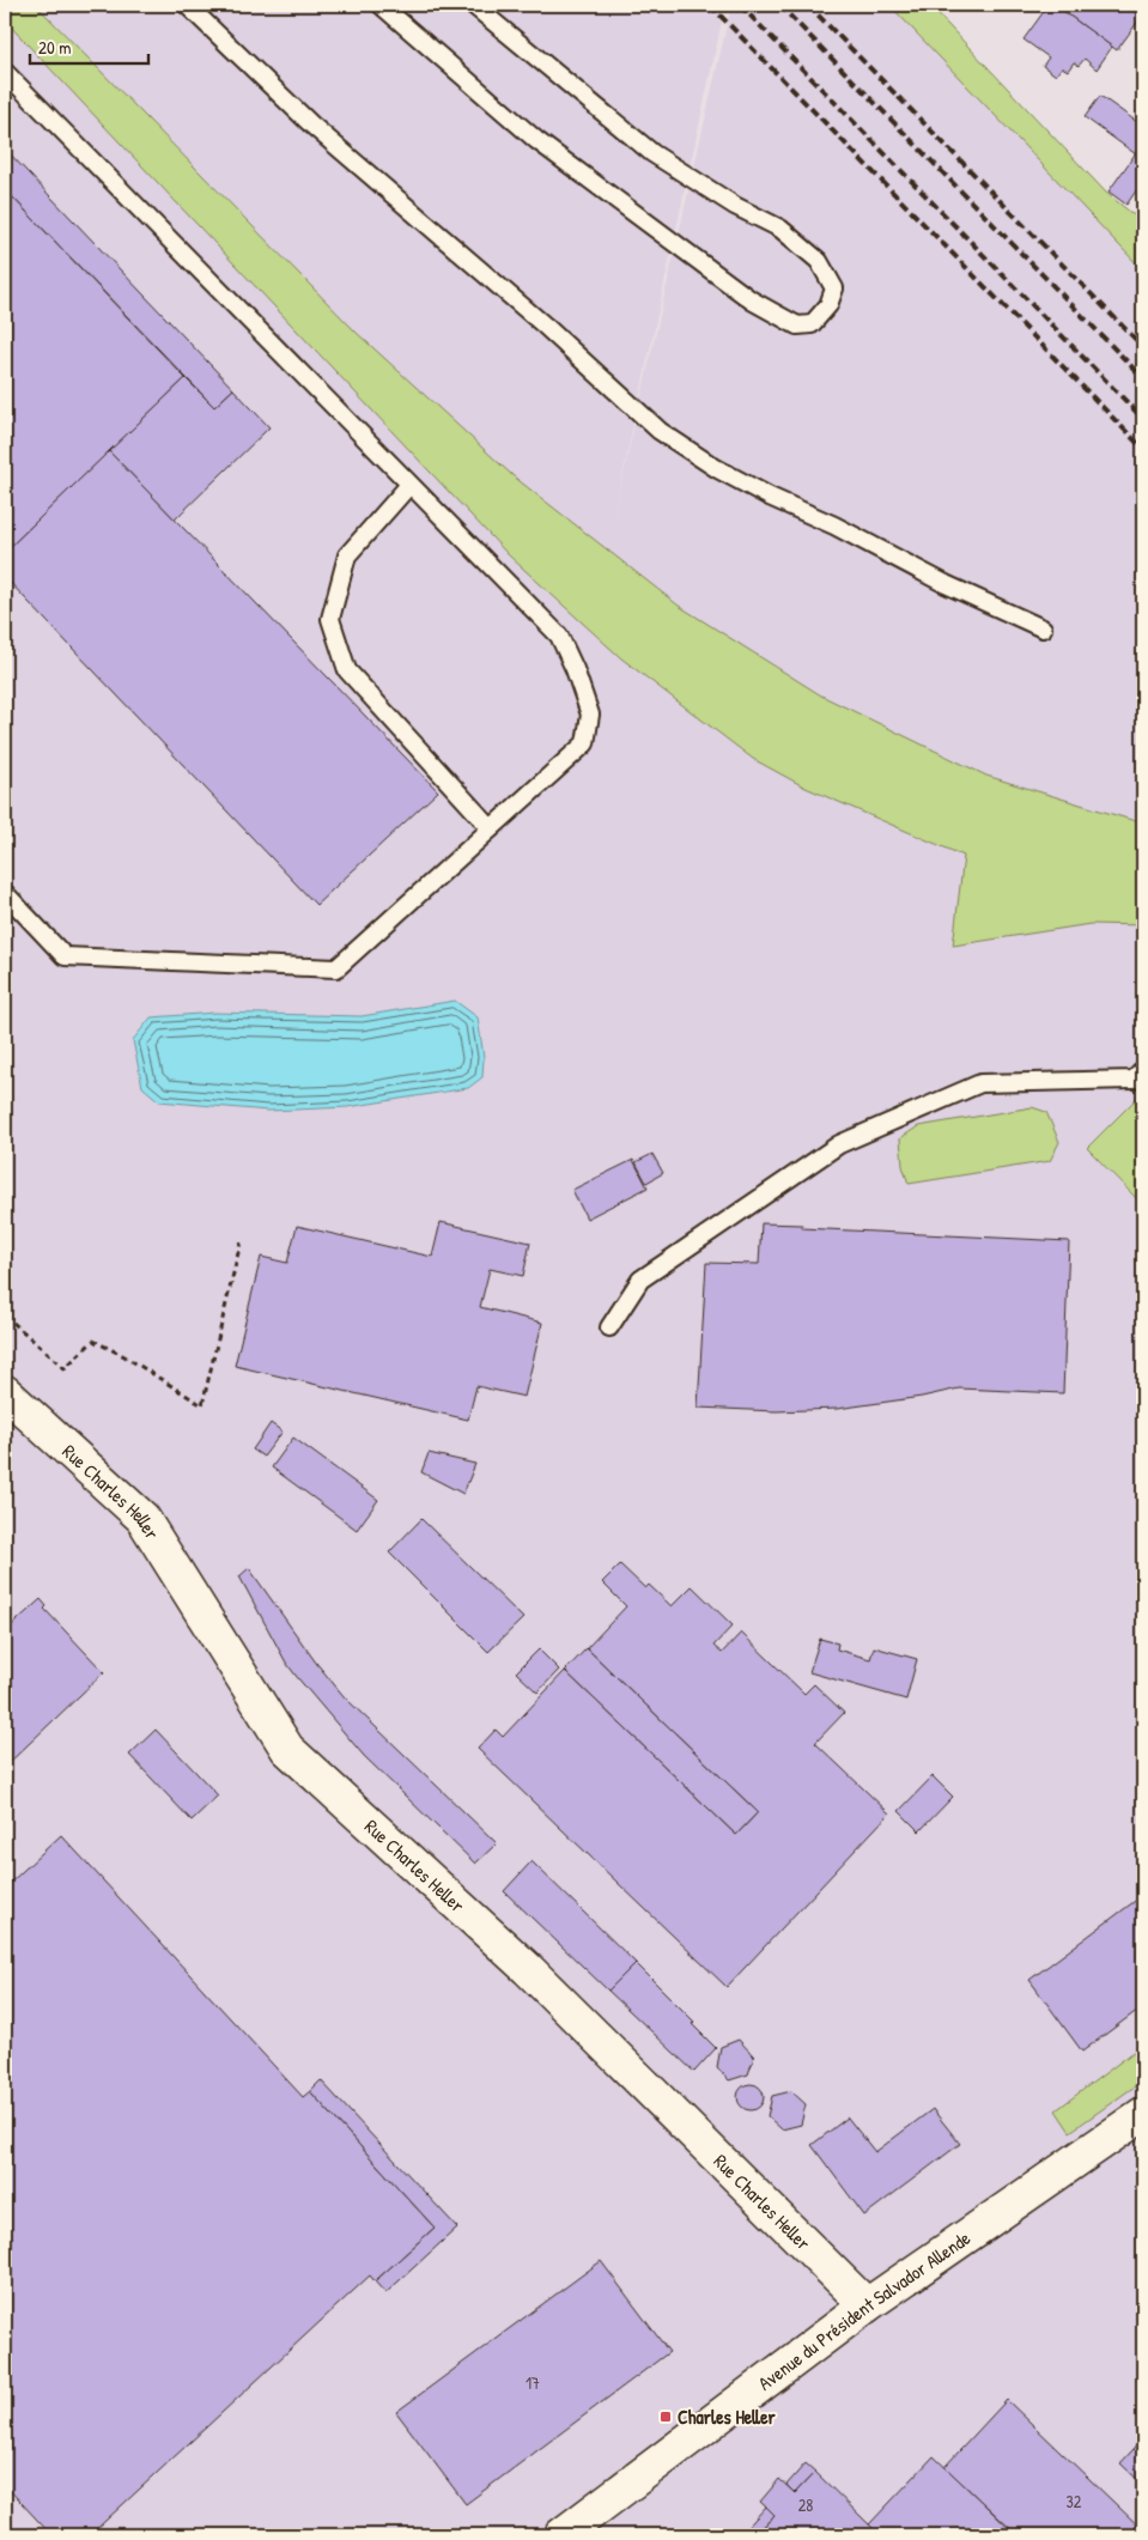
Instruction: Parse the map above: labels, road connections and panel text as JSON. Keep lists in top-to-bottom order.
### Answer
{
  "streets": {
    "street": ["Rue Charles Heller", "Avenue du Président Salvador Allende"]
  },
  "crossings": [
    ["Rue Charles Heller", "Avenue du Président Salvador Allende"]
  ],
  "places": {
    "transit": ["Charles Heller"]
  },
  "house_numbers": ["17", "32", "28"],
  "scale_bar": "20 m"
}
